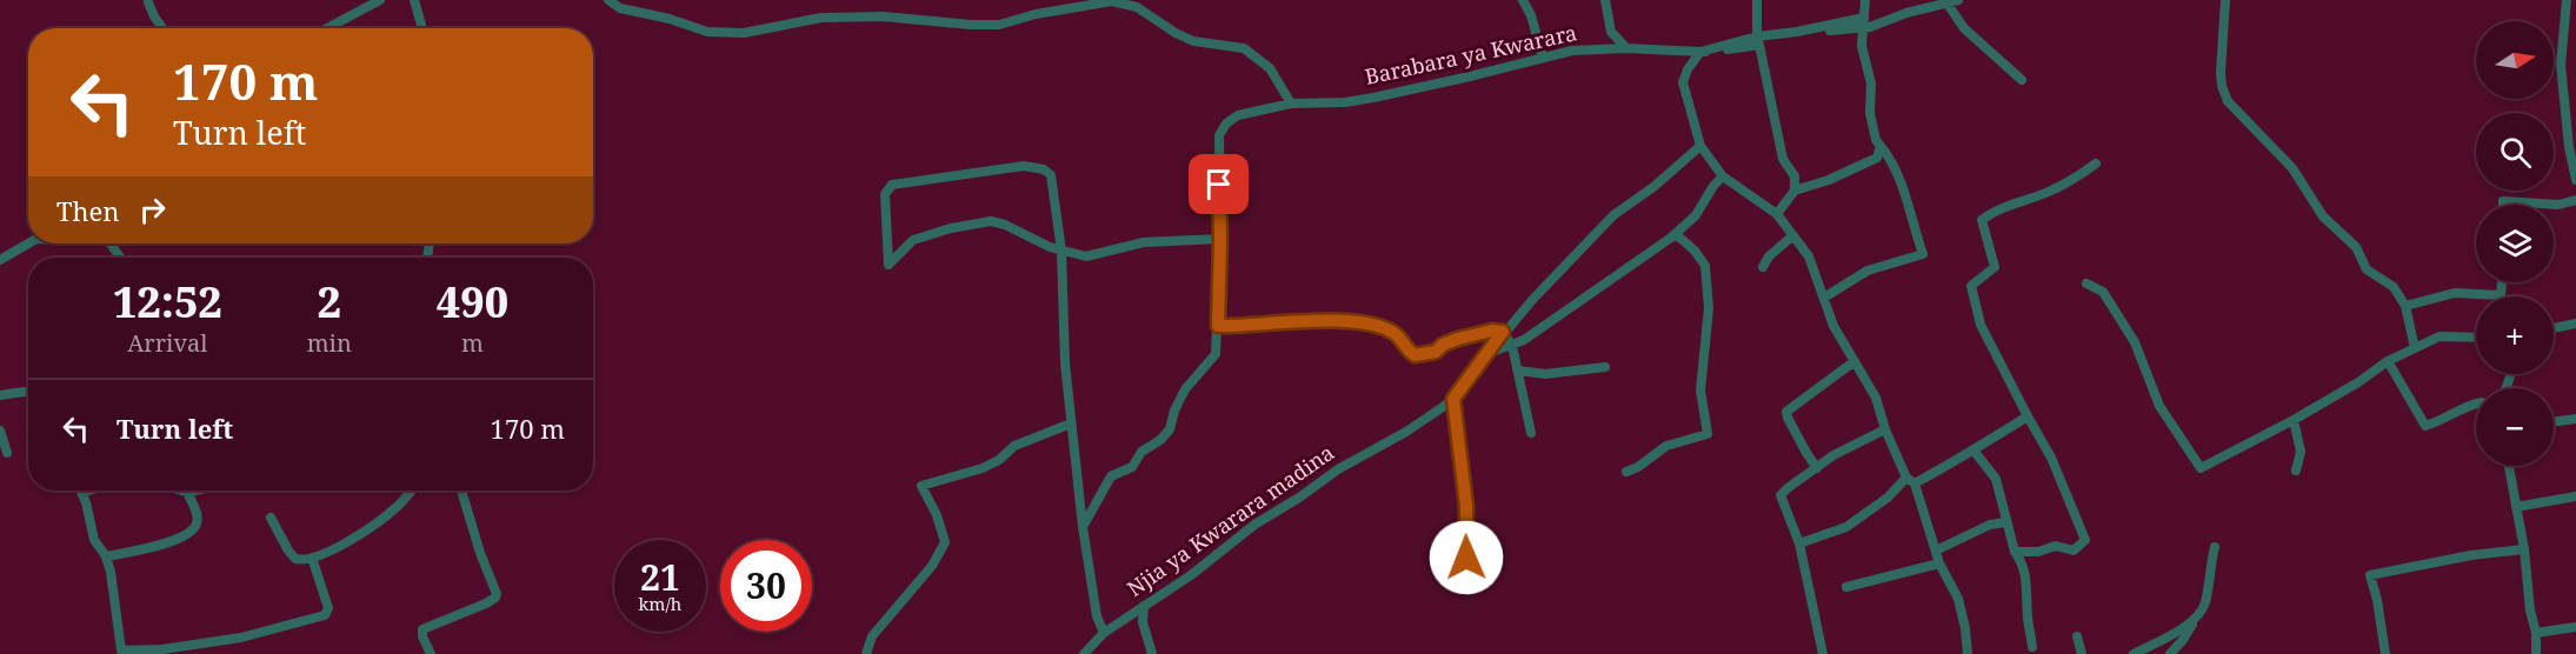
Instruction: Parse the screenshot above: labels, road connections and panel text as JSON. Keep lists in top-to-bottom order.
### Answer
{
  "streets": {
    "street": ["Barabara ya Kwarara", "Njia ya Kwarara madina"]
  },
  "north": "right",
  "page": {
    "map_buttons": ["+", "−"],
    "turn": ["170 m", "Turn left"],
    "then": "Then",
    "eta": [
      "12:52",
      "Arrival",
      "2",
      "min",
      "490",
      "m"
    ],
    "list": [
      {
        "name": "Turn left",
        "value": "170 m"
      }
    ],
    "speed": "21 km/h",
    "limit": "30"
  }
}
